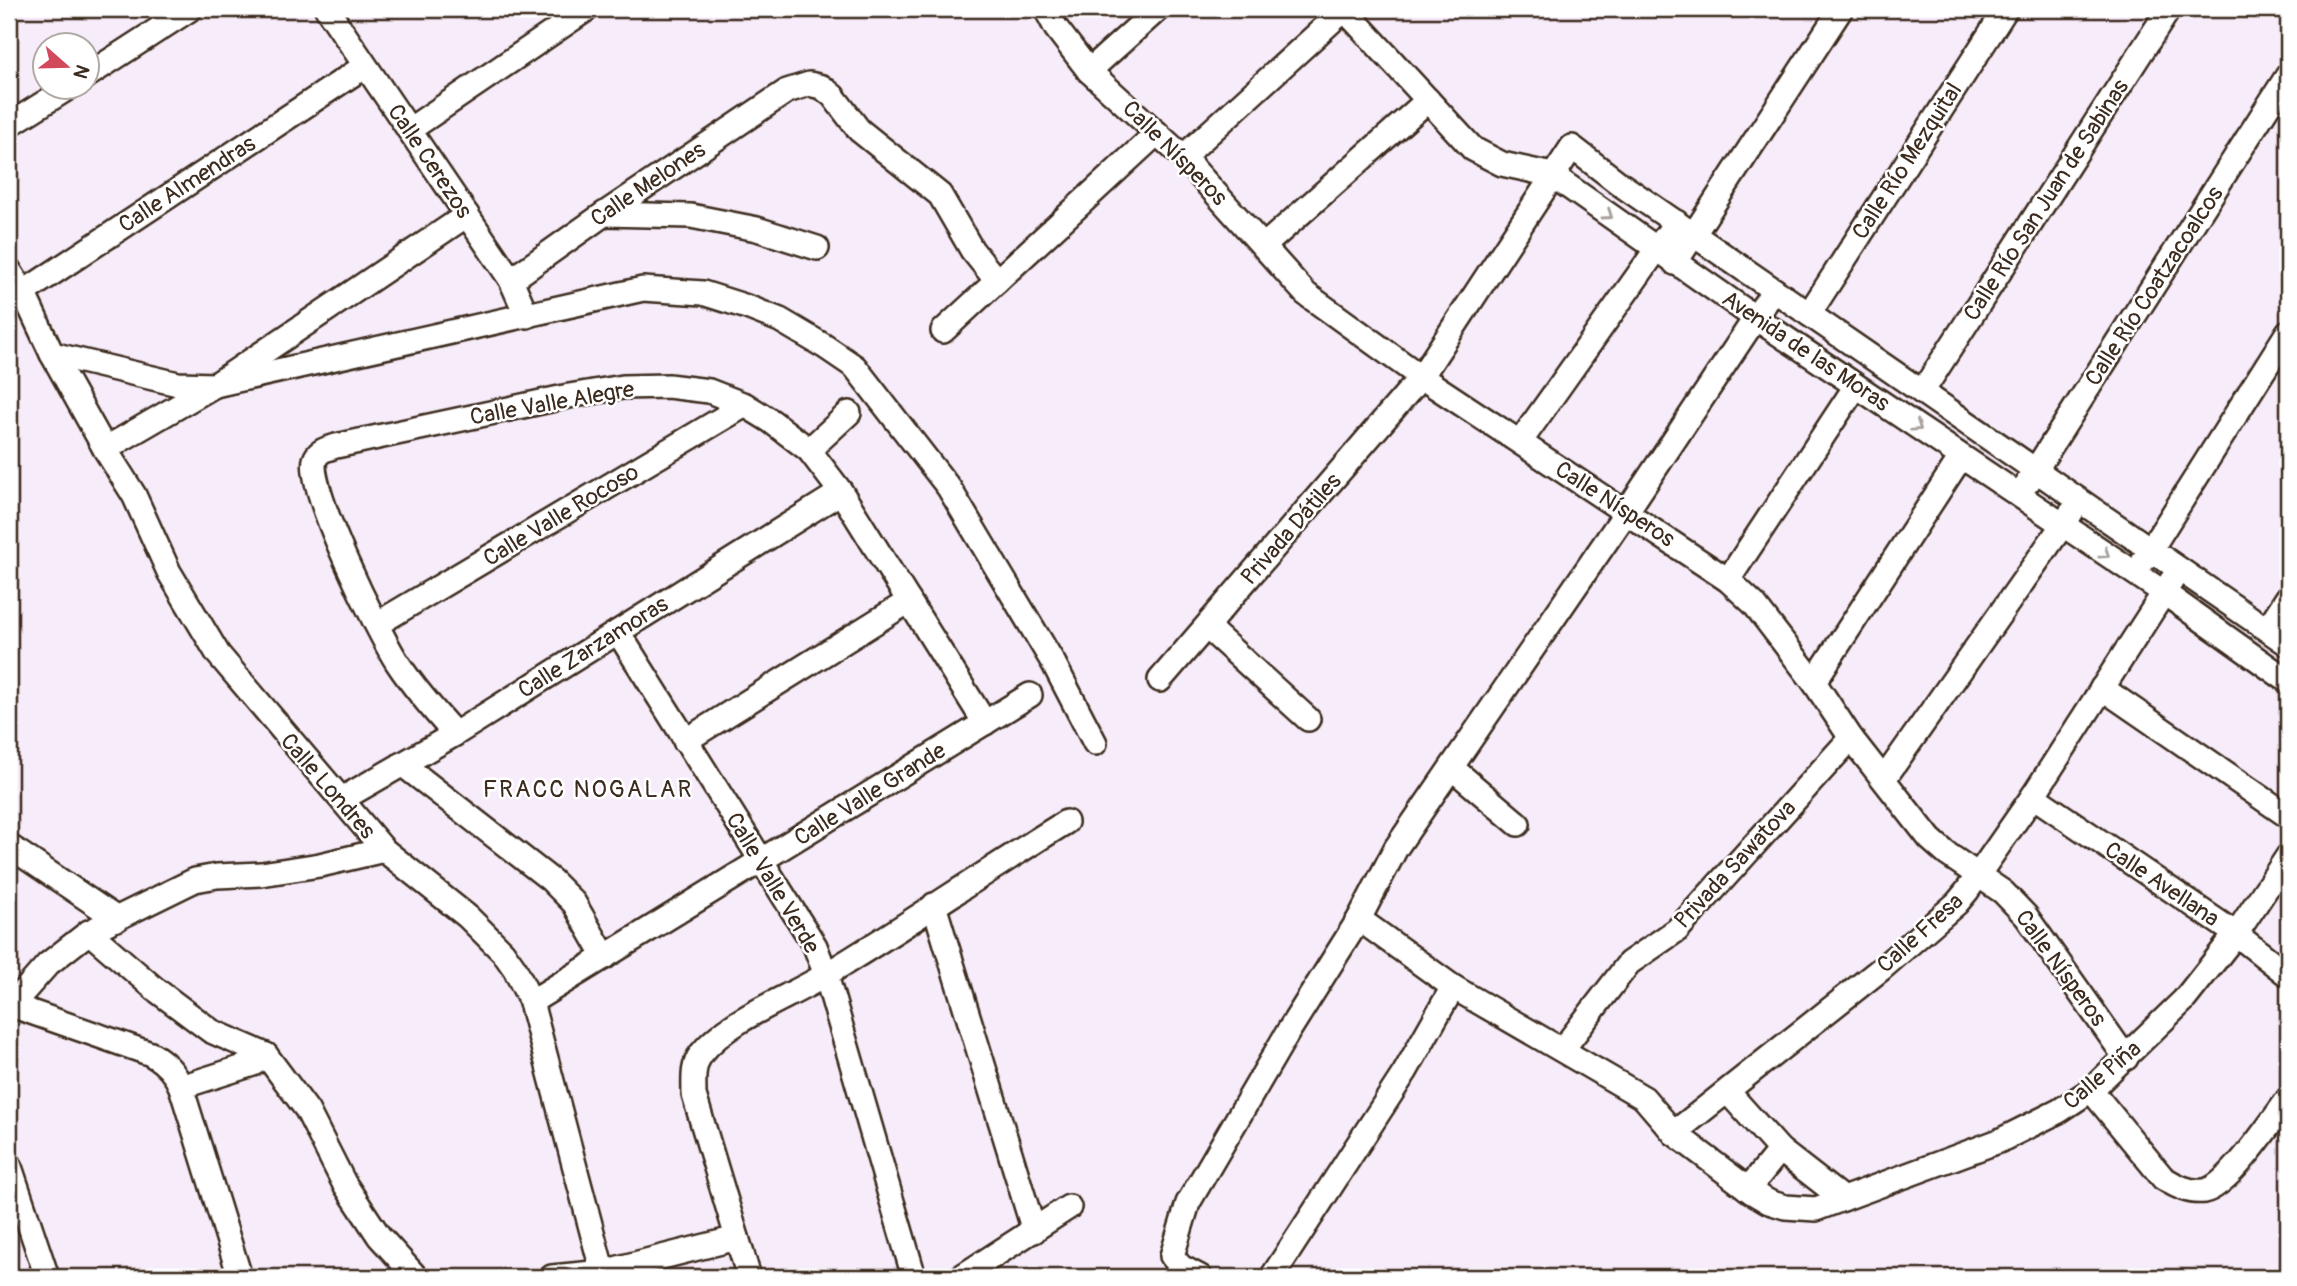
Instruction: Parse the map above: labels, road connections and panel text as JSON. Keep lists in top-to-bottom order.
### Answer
{
  "streets": {
    "street": [
      "Calle Nísperos",
      "Calle Cerezos",
      "Calle Río Mezquital",
      "Calle Almendras",
      "Calle Melones",
      "Calle Río San Juan de Sabinas",
      "Calle Río Coatzacoalcos",
      "Avenida de las Moras",
      "Calle Valle Alegre",
      "Calle Valle Rocoso",
      "Privada Dátiles",
      "Calle Zarzamoras",
      "Calle Londres",
      "Calle Valle Grande",
      "Privada Sawatova",
      "Calle Valle Verde",
      "Calle Avellana",
      "Calle Fresa",
      "Calle Piña"
    ]
  },
  "crossings": [
    ["Calle Nísperos", "Privada Dátiles"],
    ["Calle Nísperos", "Privada Sawatova"],
    ["Calle Nísperos", "Calle Fresa"],
    ["Calle Nísperos", "Calle Piña"],
    ["Calle Cerezos", "Calle Almendras"],
    ["Calle Cerezos", "Calle Melones"],
    ["Calle Río Mezquital", "Avenida de las Moras"],
    ["Calle Almendras", "Calle Londres"],
    ["Calle Río San Juan de Sabinas", "Avenida de las Moras"],
    ["Calle Río Coatzacoalcos", "Avenida de las Moras"],
    ["Avenida de las Moras", "Privada Dátiles"],
    ["Avenida de las Moras", "Calle Fresa"],
    ["Calle Valle Alegre", "Calle Valle Rocoso"],
    ["Calle Valle Alegre", "Calle Zarzamoras"],
    ["Calle Valle Alegre", "Calle Valle Grande"],
    ["Calle Zarzamoras", "Calle Londres"],
    ["Calle Zarzamoras", "Calle Valle Verde"],
    ["Calle Londres", "Calle Valle Grande"],
    ["Calle Valle Grande", "Calle Valle Verde"],
    ["Privada Sawatova", "Calle Piña"],
    ["Calle Avellana", "Calle Fresa"],
    ["Calle Avellana", "Calle Piña"],
    ["Calle Fresa", "Calle Piña"]
  ],
  "districts": ["FRACC NOGALAR"],
  "north": "right"
}
